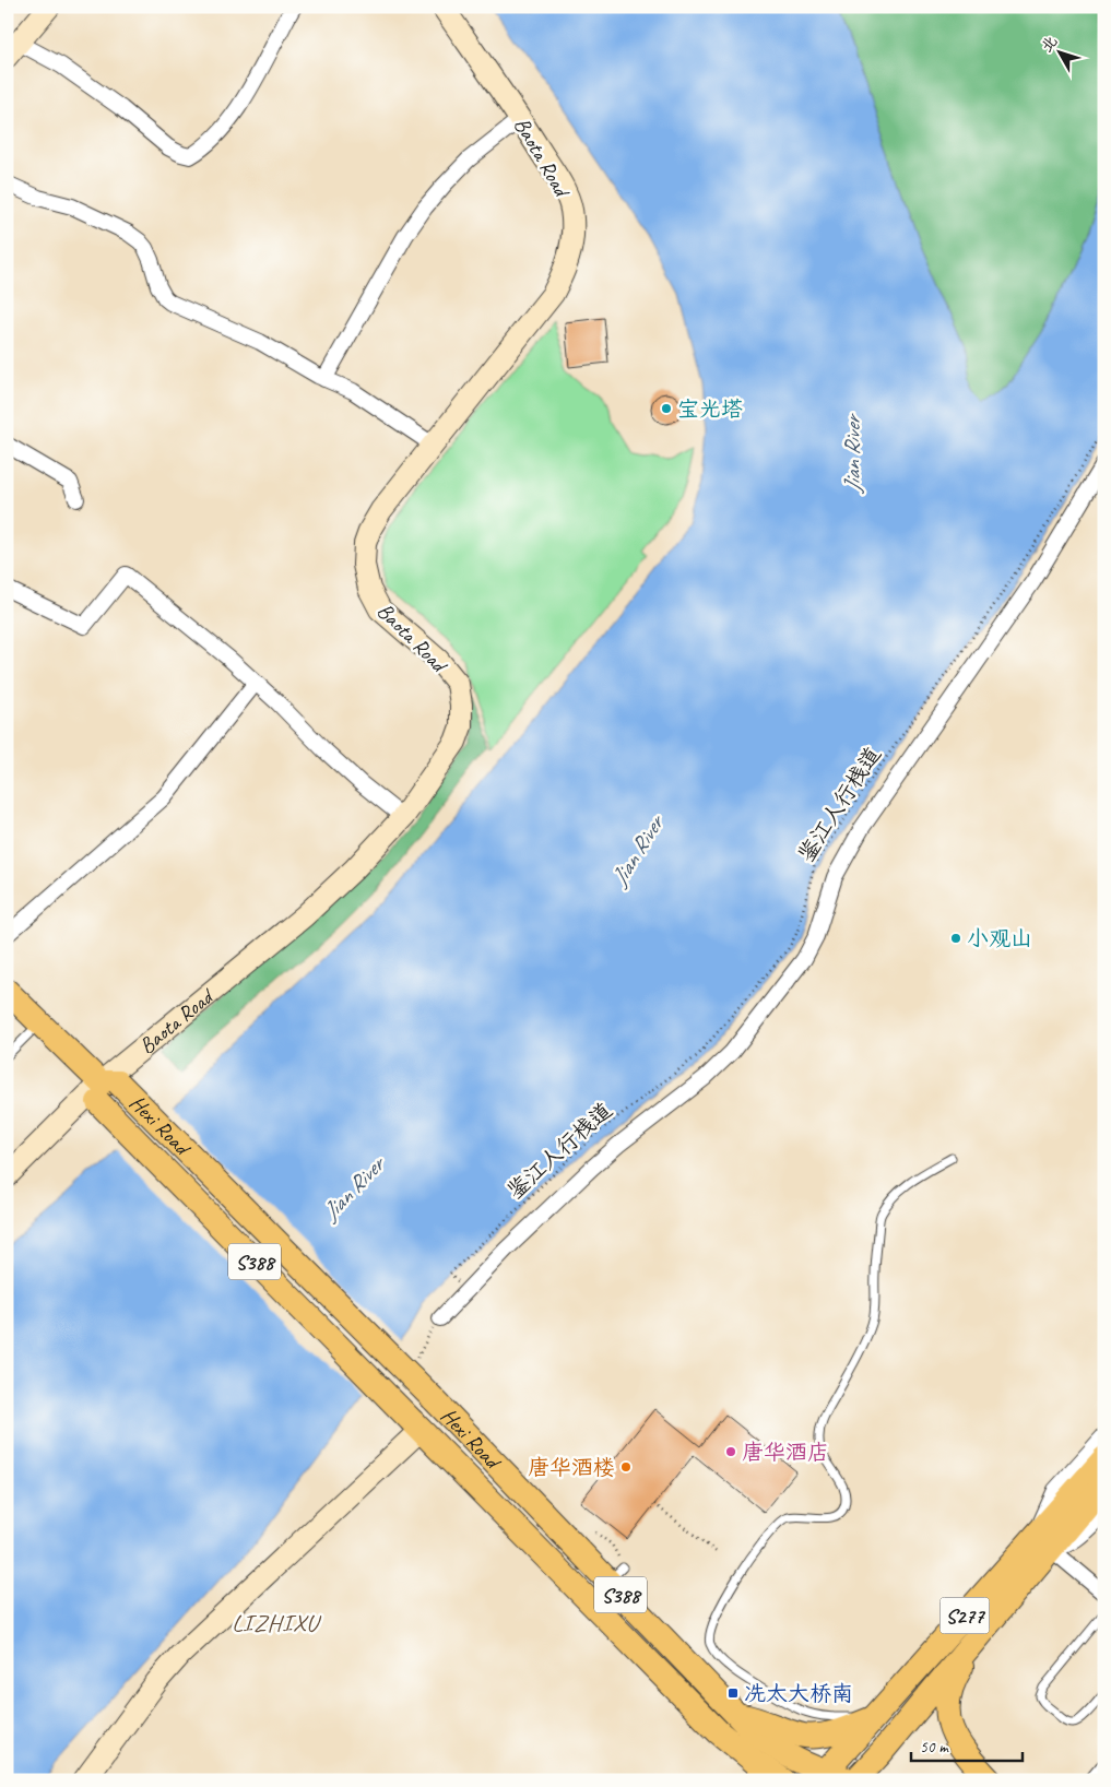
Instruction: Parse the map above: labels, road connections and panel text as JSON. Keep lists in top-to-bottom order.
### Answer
{
  "streets": {
    "main road": ["Hexi Road", "S388", "S277"],
    "street": ["Baota Road"],
    "path": ["鉴江人行栈道"]
  },
  "crossings": [
    ["Baota Road", "Hexi Road"],
    ["Hexi Road", "S277"]
  ],
  "districts": ["LIZHIXU"],
  "water": ["Jian River"],
  "places": {
    "other": [
      "宝光塔",
      "小观山",
      "唐华酒店",
      "唐华酒楼"
    ],
    "transit": ["冼太大桥南"]
  },
  "scale_bar": "50 m",
  "north": "top left"
}
